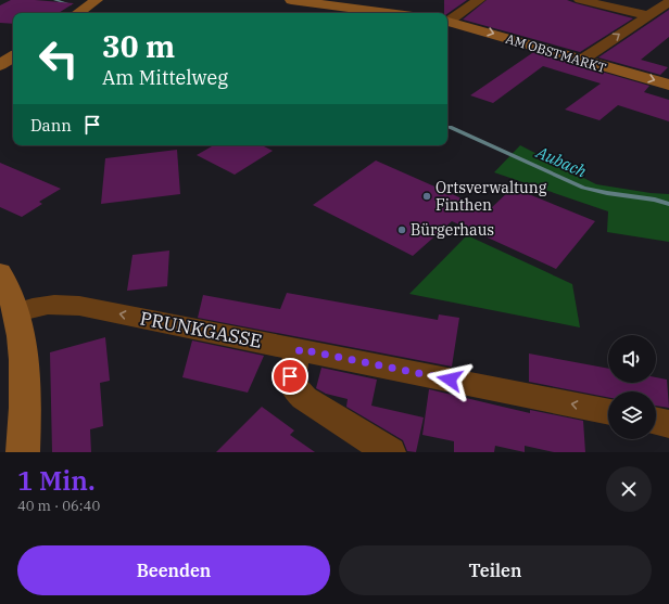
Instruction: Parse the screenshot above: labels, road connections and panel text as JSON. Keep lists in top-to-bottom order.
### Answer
{
  "streets": {
    "main road": ["AM OBSTMARKT"],
    "street": ["PRUNKGASSE"]
  },
  "one_way": ["AM OBSTMARKT", "PRUNKGASSE"],
  "water": ["Aubach"],
  "places": ["Ortsverwaltung Finthen", "Bürgerhaus"],
  "page": {
    "turn": ["30 m", "Am Mittelweg"],
    "then": "Dann",
    "heading": ["1 Min.", "40 m · 06:40"],
    "buttons": ["Beenden", "Teilen"]
  }
}
